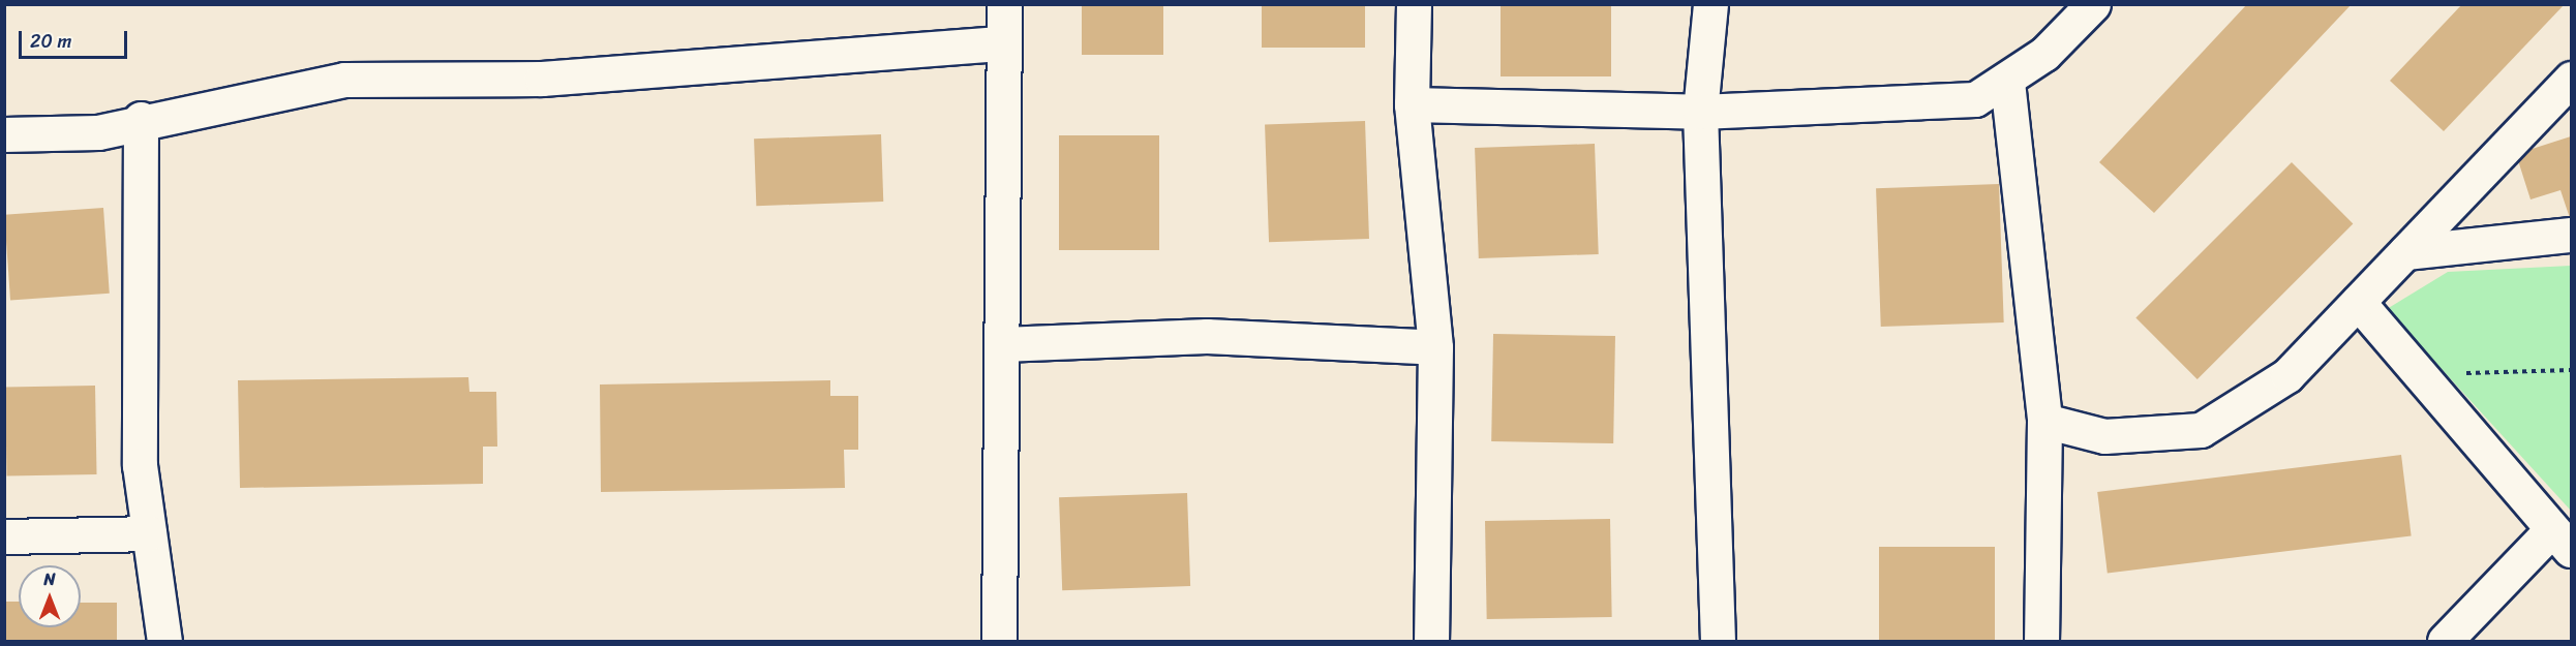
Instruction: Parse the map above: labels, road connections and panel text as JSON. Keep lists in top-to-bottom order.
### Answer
{
  "scale_bar": "20 m",
  "north": "top"
}
